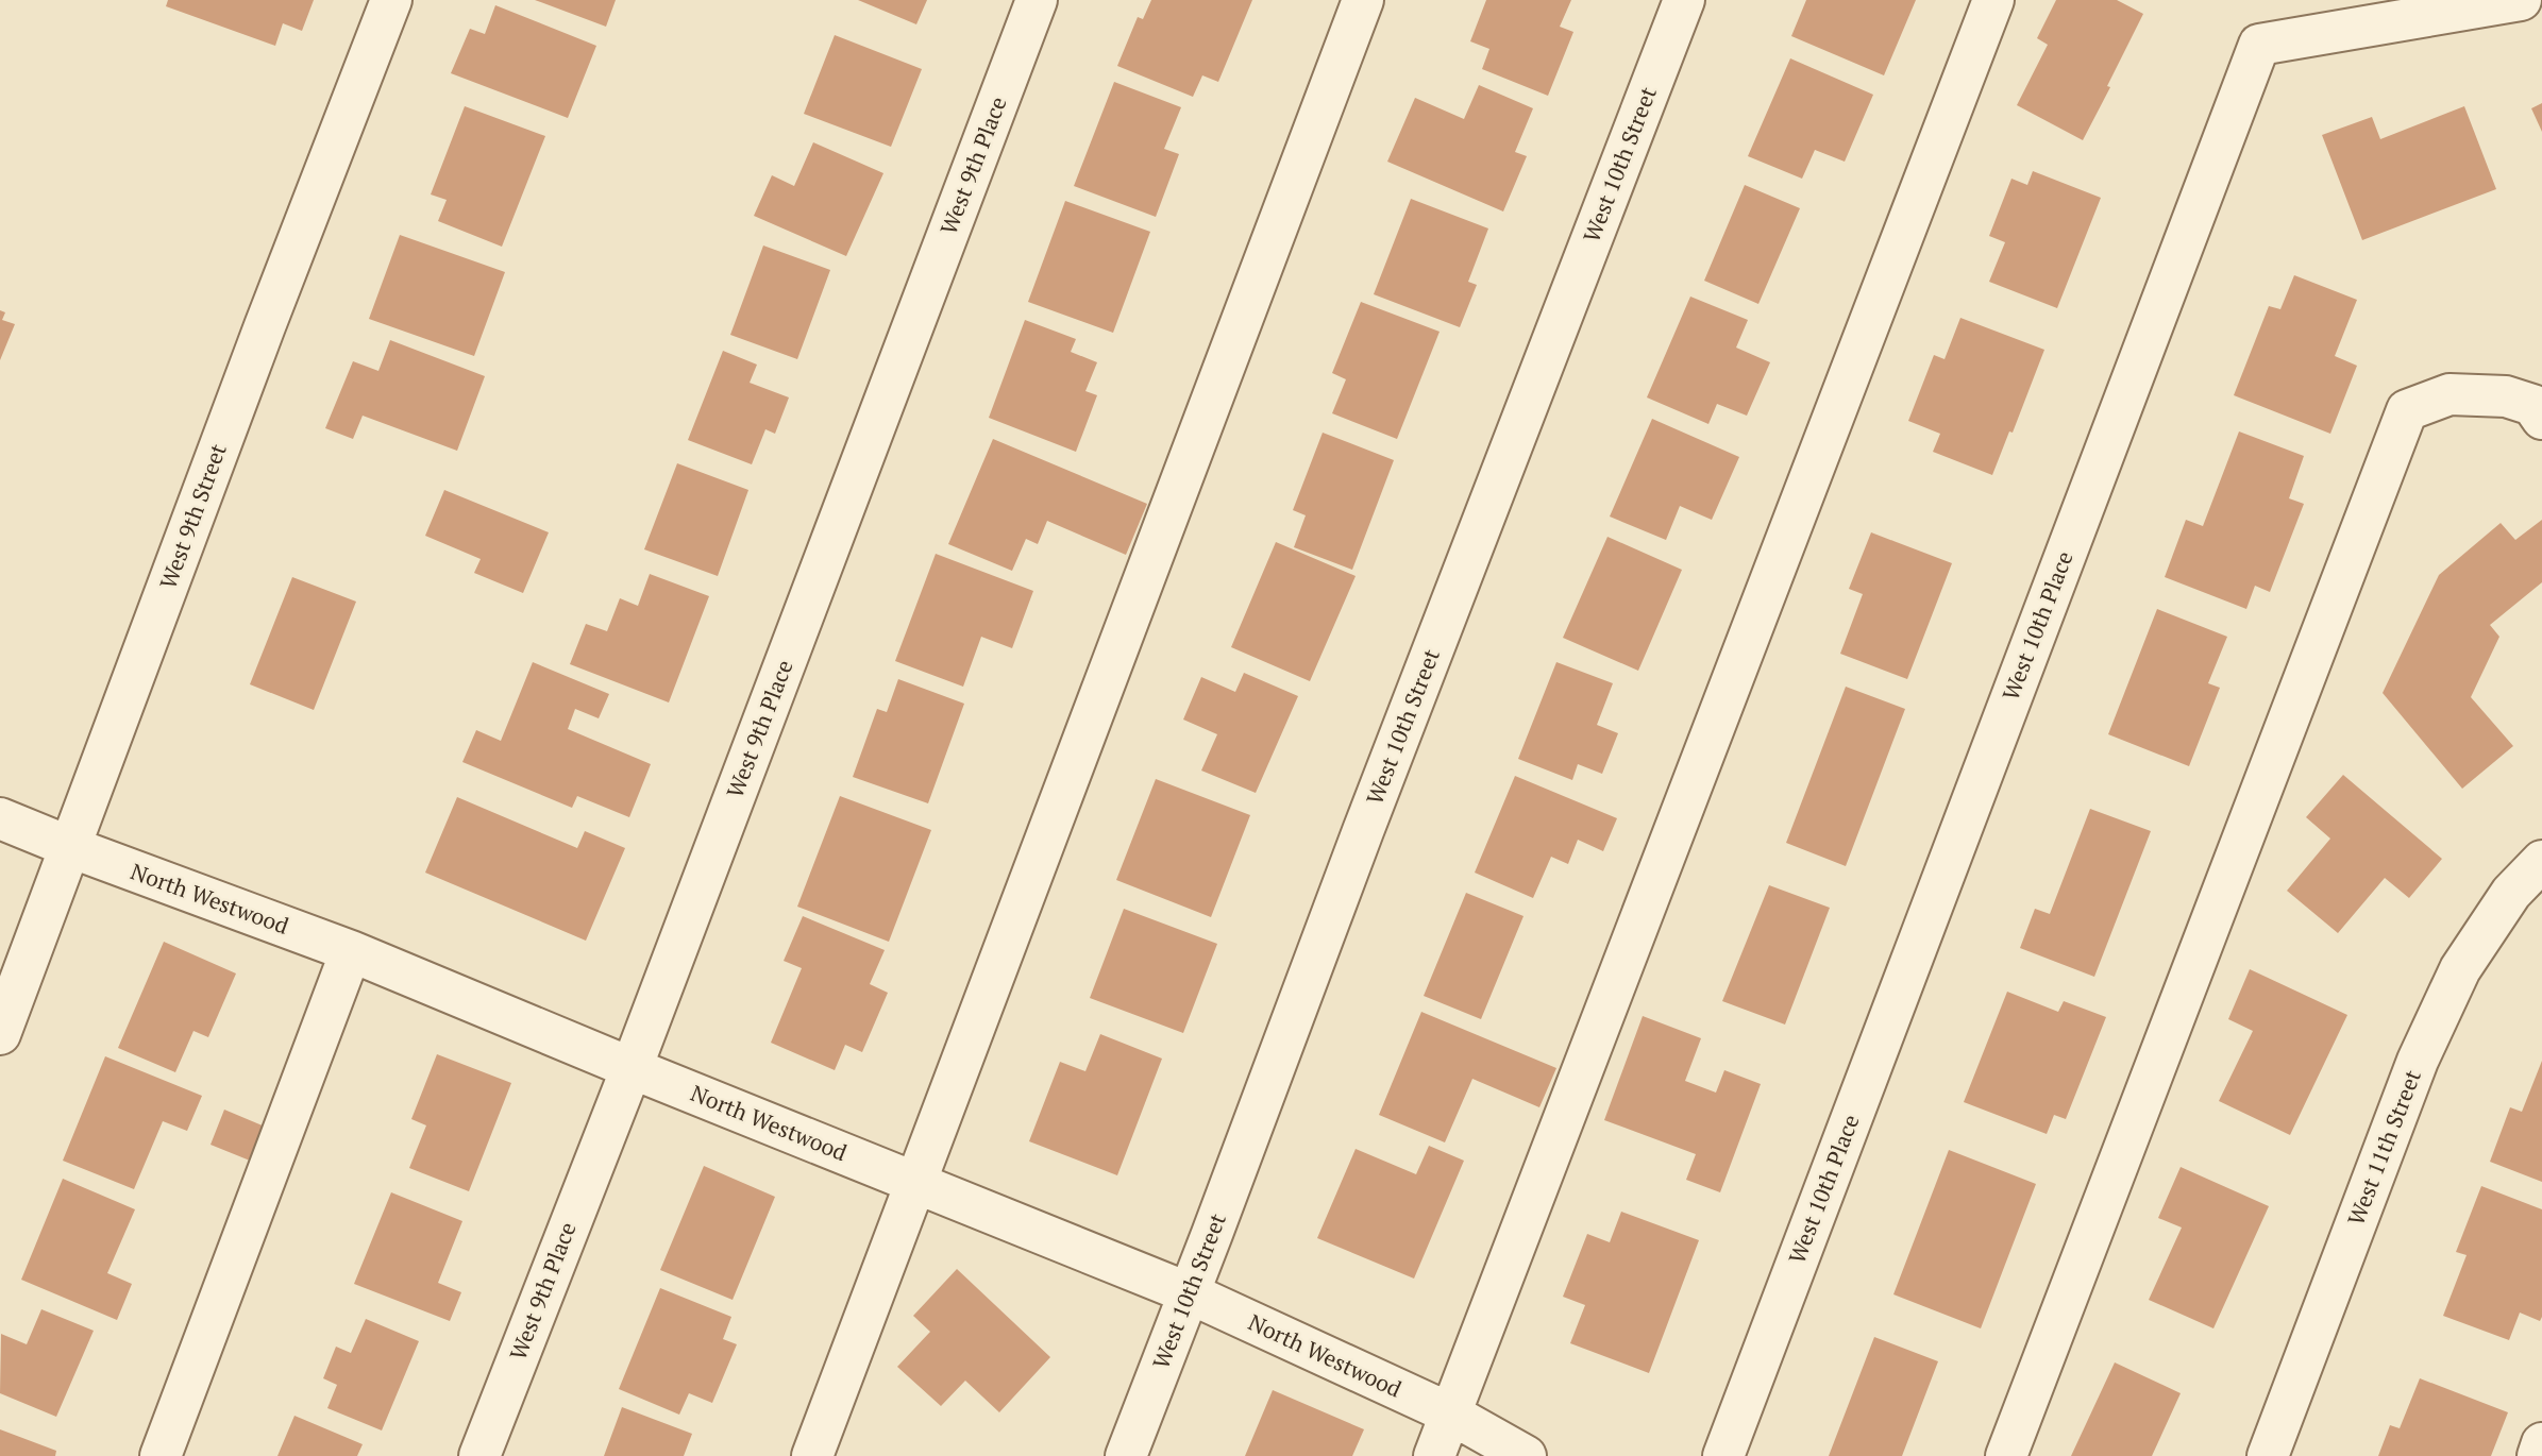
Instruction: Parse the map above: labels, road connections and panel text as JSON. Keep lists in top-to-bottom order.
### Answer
{
  "streets": {
    "street": [
      "West 10th Street",
      "West 9th Place",
      "West 9th Street",
      "West 10th Place",
      "North Westwood",
      "West 11th Street"
    ]
  },
  "crossings": [
    ["West 10th Street", "North Westwood"],
    ["West 9th Place", "North Westwood"],
    ["West 9th Street", "North Westwood"]
  ]
}
